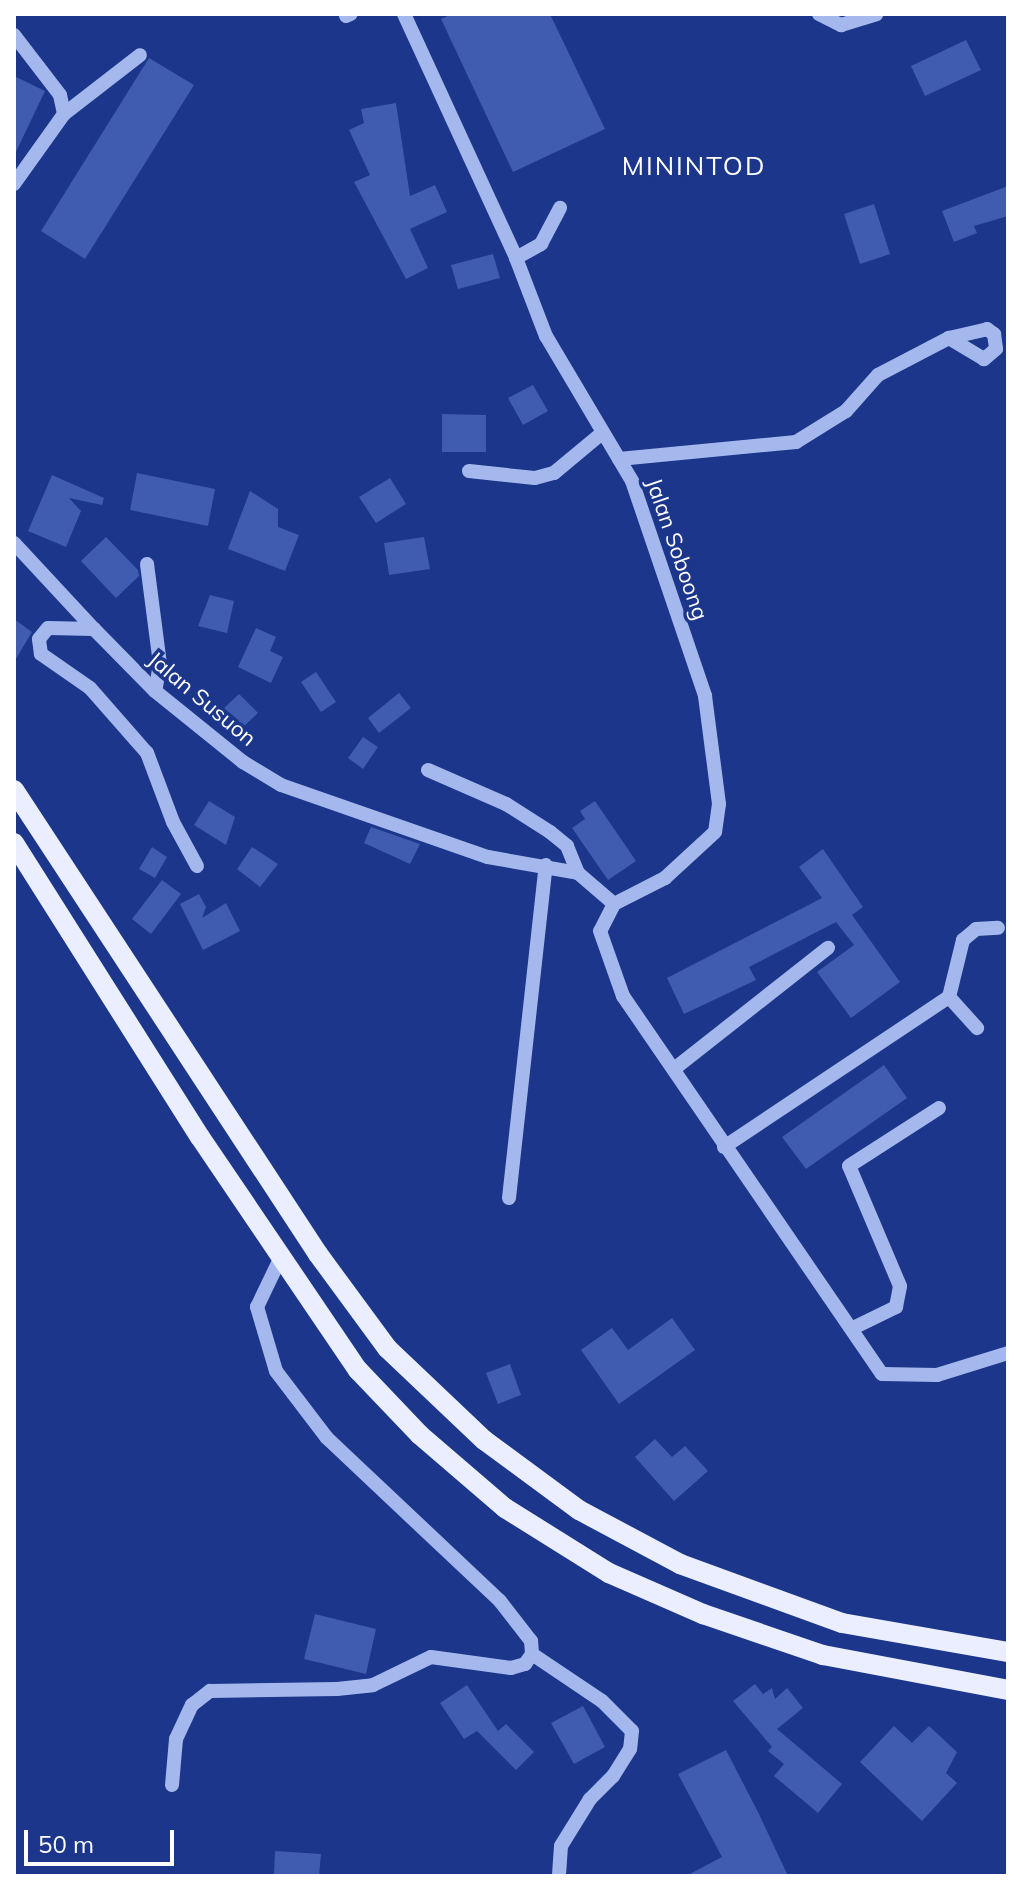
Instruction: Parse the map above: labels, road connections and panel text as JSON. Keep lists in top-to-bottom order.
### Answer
{
  "streets": {
    "street": ["Jalan Soboong", "Jalan Susuon"]
  },
  "crossings": [
    ["Jalan Soboong", "Jalan Susuon"]
  ],
  "districts": ["MININTOD"],
  "scale_bar": "50 m"
}
